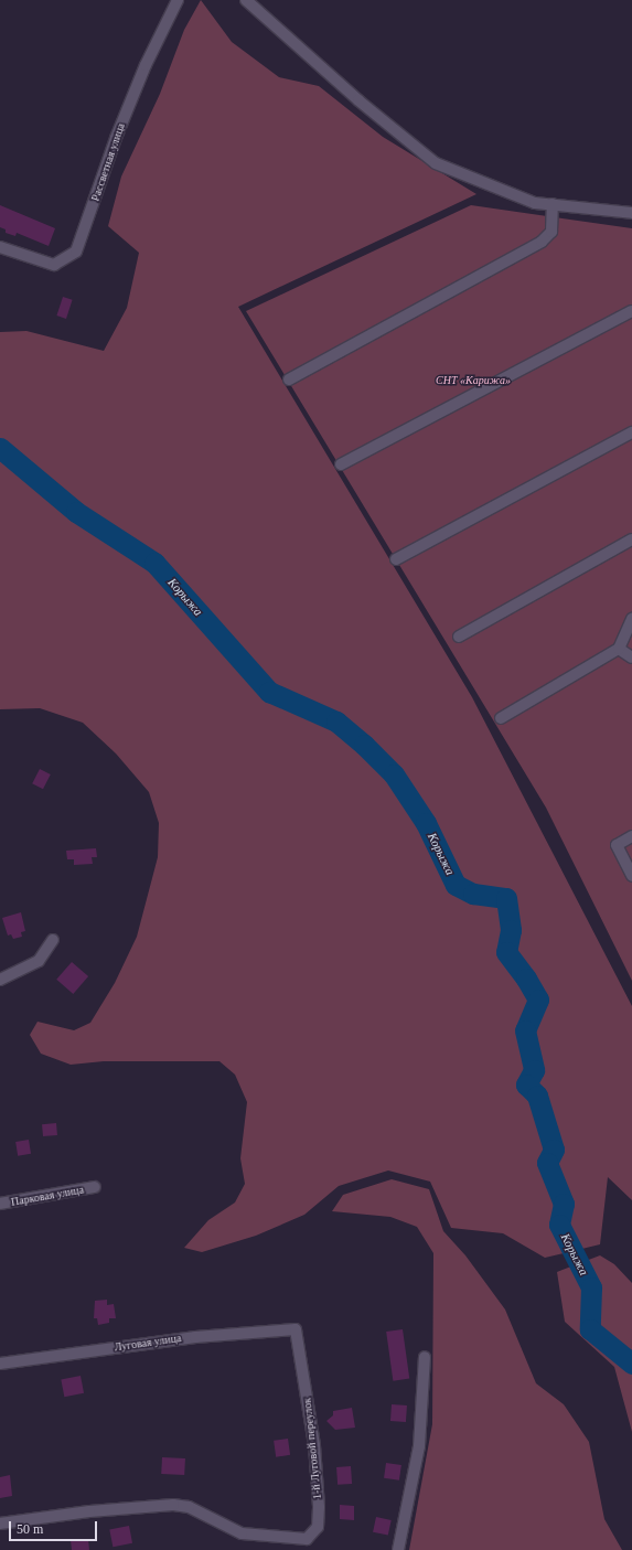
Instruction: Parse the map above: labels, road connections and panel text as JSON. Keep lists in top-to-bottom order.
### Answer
{
  "streets": {
    "street": [
      "Рассветная улица",
      "Парковая улица",
      "Луговая улица",
      "1-й Луговой переулок"
    ]
  },
  "crossings": [
    ["Луговая улица", "1-й Луговой переулок"]
  ],
  "water": ["Корыжа"],
  "parks": ["СНТ «Карижа»"],
  "scale_bar": "50 m"
}
